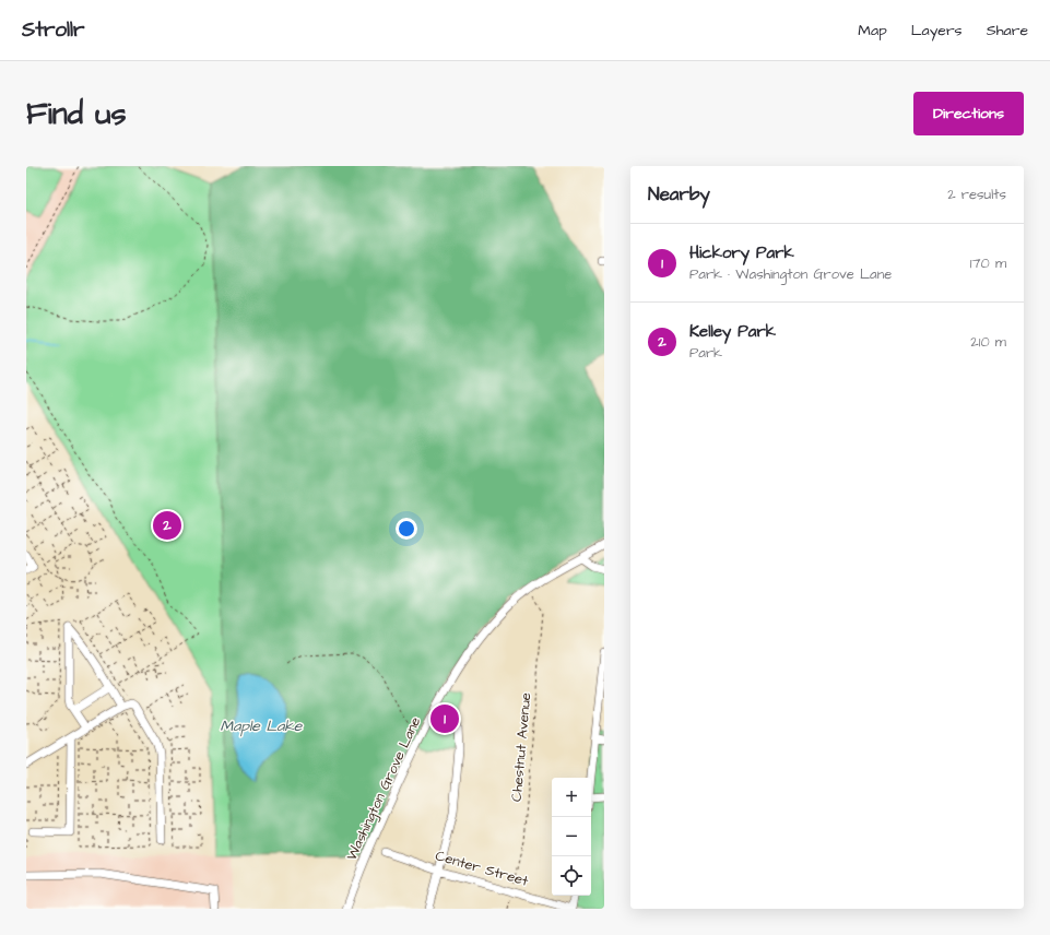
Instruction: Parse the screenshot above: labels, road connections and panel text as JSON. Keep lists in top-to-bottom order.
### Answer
{
  "streets": {
    "street": ["Washington Grove Lane", "Center Street"],
    "path": ["Chestnut Avenue"]
  },
  "crossings": [
    ["Chestnut Avenue", "Washington Grove Lane"],
    ["Chestnut Avenue", "Center Street"]
  ],
  "water": ["Maple Lake"],
  "page": {
    "header": "Strollr",
    "nav": ["Map", "Layers", "Share"],
    "buttons": "Directions",
    "title": "Find us",
    "heading": ["Nearby", "2 results"],
    "list": [
      {
        "mark": "1",
        "name": "Hickory Park",
        "note": "Park · Washington Grove Lane",
        "value": "170 m"
      },
      {
        "mark": "2",
        "name": "Kelley Park",
        "note": "Park",
        "value": "210 m"
      }
    ],
    "pins": ["2", "1"],
    "map_buttons": ["+", "−"]
  }
}
